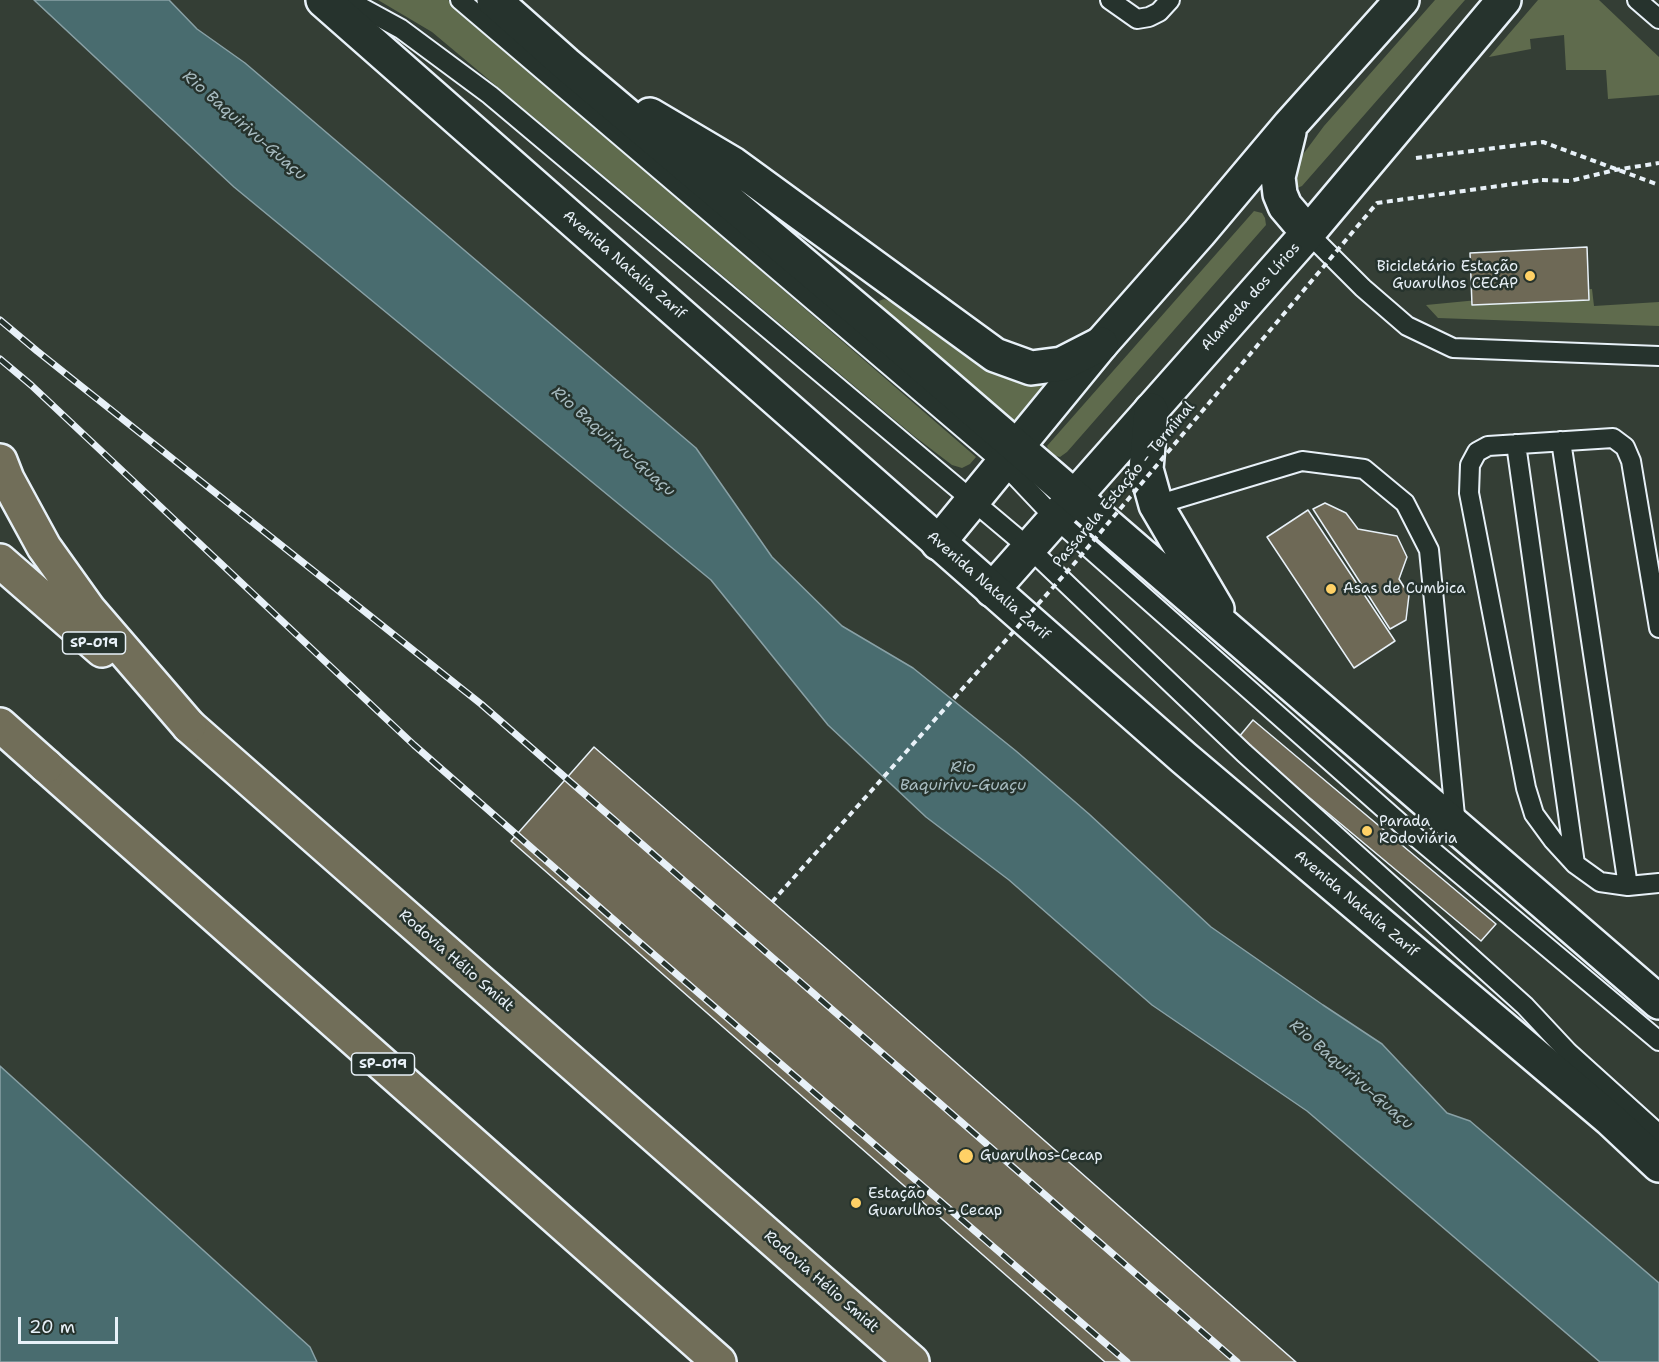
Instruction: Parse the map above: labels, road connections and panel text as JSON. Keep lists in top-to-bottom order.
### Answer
{
  "streets": {
    "main road": [
      "Avenida Natalia Zarif",
      "Alameda dos Lírios",
      "SP-019",
      "Rodovia Hélio Smidt"
    ],
    "path": ["Passarela Estação - Terminal"]
  },
  "crossings": [
    ["Avenida Natalia Zarif", "Alameda dos Lírios"]
  ],
  "water": ["Rio Baquirivu-Guaçu"],
  "places": [
    "Bicicletário Estação Guarulhos CECAP",
    "Asas de Cumbica",
    "Parada Rodoviária",
    "Guarulhos-Cecap",
    "Estação Guarulhos - Cecap"
  ],
  "scale_bar": "20 m"
}
